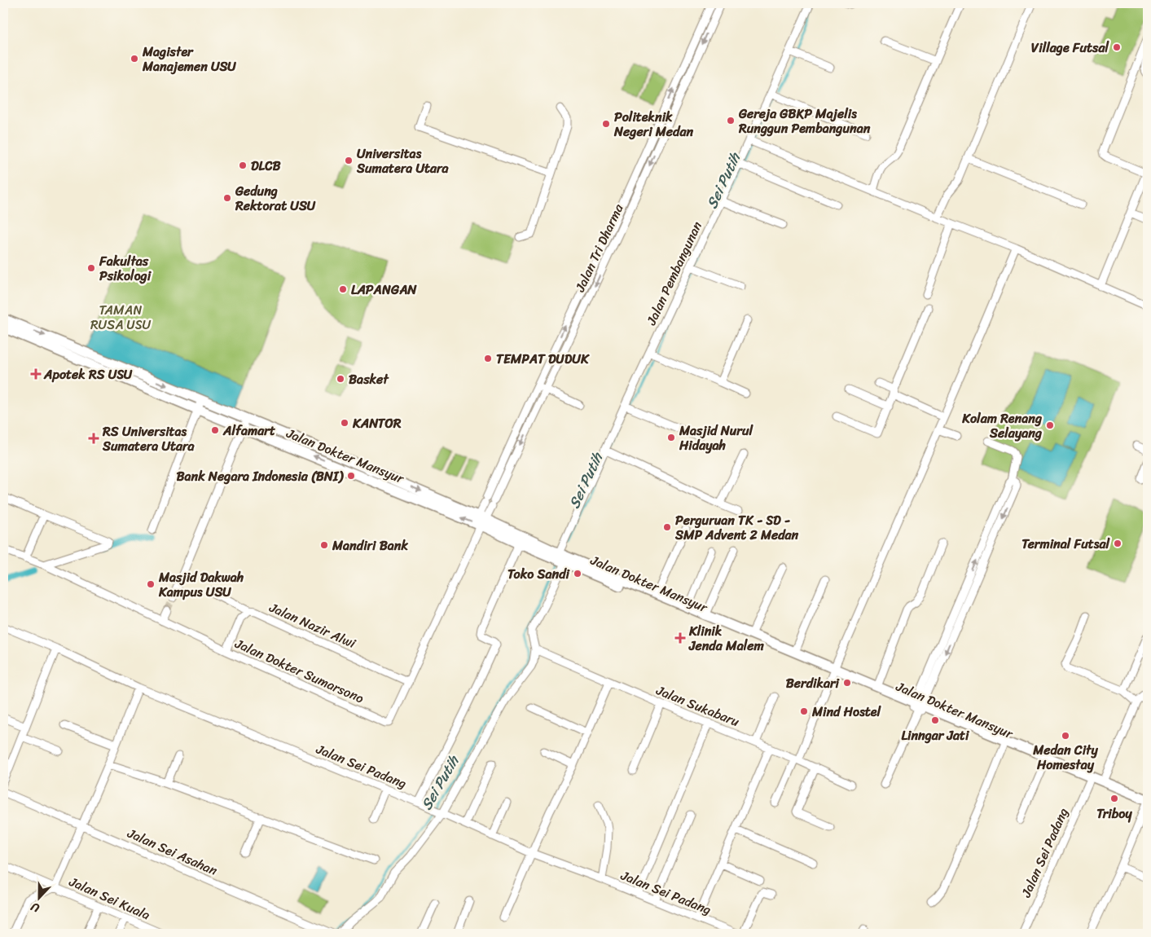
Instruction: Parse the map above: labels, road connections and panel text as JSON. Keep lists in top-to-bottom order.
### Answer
{
  "streets": {
    "main road": ["Jalan Dokter Mansyur"],
    "street": [
      "Jalan Tri Dharma",
      "Jalan Pembangunan",
      "Jalan Nazir Alwi",
      "Jalan Dokter Sumarsono",
      "Jalan Sukabaru",
      "Jalan Sei Padang",
      "Jalan Sei Asahan",
      "Jalan Sei Kuala"
    ]
  },
  "crossings": [
    ["Jalan Tri Dharma", "Jalan Dokter Mansyur"],
    ["Jalan Tri Dharma", "Jalan Dokter Sumarsono"],
    ["Jalan Pembangunan", "Jalan Dokter Mansyur"],
    ["Jalan Pembangunan", "Jalan Sukabaru"],
    ["Jalan Dokter Mansyur", "Jalan Dokter Sumarsono"],
    ["Jalan Dokter Mansyur", "Jalan Sei Padang"],
    ["Jalan Nazir Alwi", "Jalan Dokter Sumarsono"]
  ],
  "water": ["Sei Putih"],
  "parks": ["TAMAN RUSA USU"],
  "places": {
    "other": [
      "Village Futsal",
      "Magister Manajemen USU",
      "Gereja GBKP Majelis Runggun Pembangunan",
      "Politeknik Negeri Medan",
      "Universitas Sumatera Utara",
      "DLCB",
      "Gedung Rektorat USU",
      "Fakultas Psikologi",
      "LAPANGAN",
      "TEMPAT DUDUK",
      "Basket",
      "KANTOR",
      "Kolam Renang Selayang",
      "Alfamart",
      "Masjid Nurul Hidayah",
      "Bank Negara Indonesia (BNI)",
      "Perguruan TK - SD - SMP Advent 2 Medan",
      "Terminal Futsal",
      "Mandiri Bank",
      "Toko Sandi",
      "Masjid Dakwah Kampus USU",
      "Berdikari",
      "Mind Hostel",
      "Linngar Jati",
      "Medan City Homestay",
      "Triboy"
    ],
    "health": ["Apotek RS USU", "RS Universitas Sumatera Utara", "Klinik Jenda Malem"]
  },
  "north": "bottom"
}
